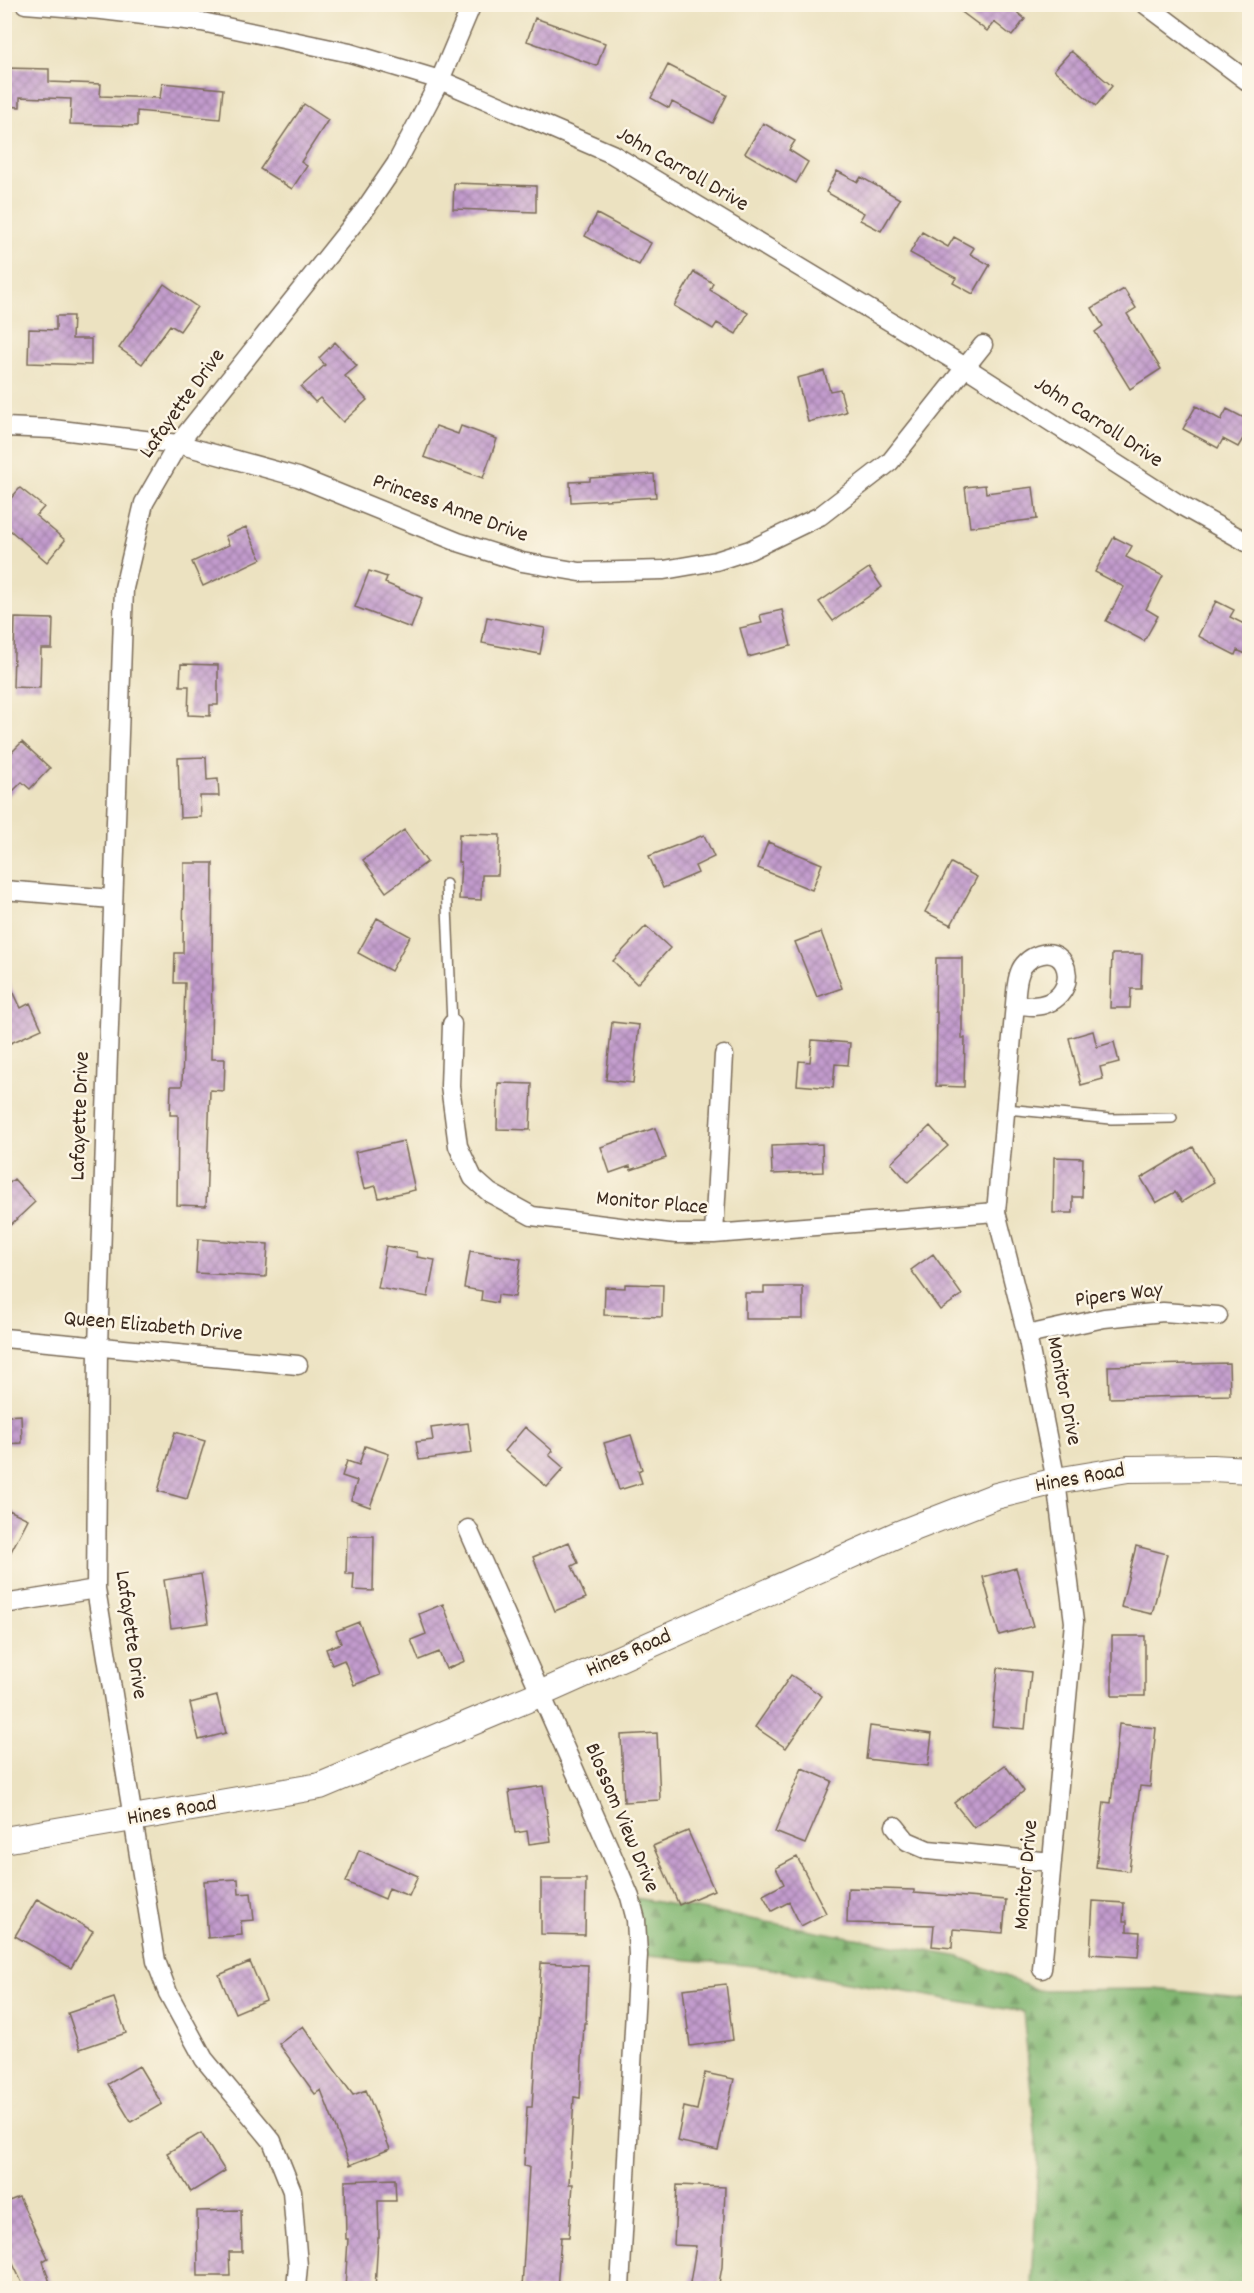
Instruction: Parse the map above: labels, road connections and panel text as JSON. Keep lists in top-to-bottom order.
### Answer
{
  "streets": {
    "street": [
      "John Carroll Drive",
      "Lafayette Drive",
      "Princess Anne Drive",
      "Monitor Place",
      "Pipers Way",
      "Queen Elizabeth Drive",
      "Monitor Drive",
      "Hines Road",
      "Blossom View Drive"
    ]
  },
  "crossings": [
    ["John Carroll Drive", "Lafayette Drive"],
    ["John Carroll Drive", "Princess Anne Drive"],
    ["Lafayette Drive", "Princess Anne Drive"],
    ["Lafayette Drive", "Queen Elizabeth Drive"],
    ["Lafayette Drive", "Hines Road"],
    ["Monitor Place", "Monitor Drive"],
    ["Pipers Way", "Monitor Drive"],
    ["Monitor Drive", "Hines Road"],
    ["Hines Road", "Blossom View Drive"]
  ]
}
